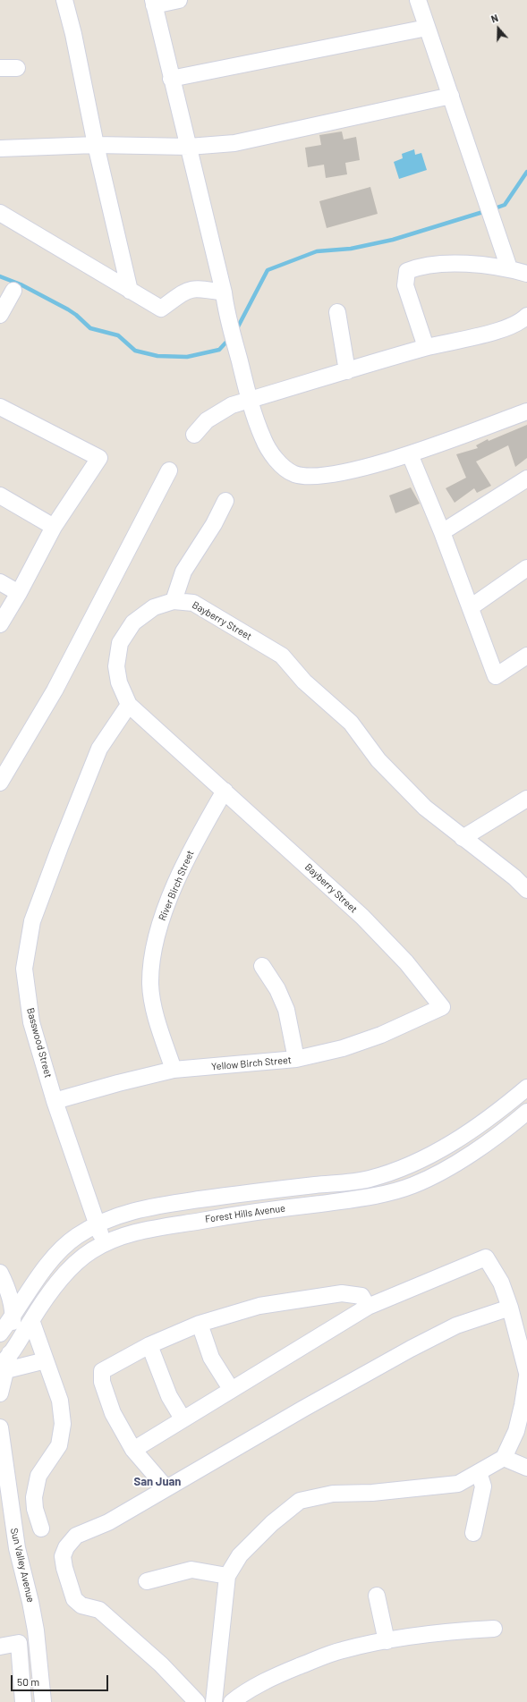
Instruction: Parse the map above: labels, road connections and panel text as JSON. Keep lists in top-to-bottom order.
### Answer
{
  "streets": {
    "street": [
      "Bayberry Street",
      "River Birch Street",
      "Basswood Street",
      "Yellow Birch Street",
      "Forest Hills Avenue",
      "Sun Valley Avenue"
    ]
  },
  "crossings": [
    ["Bayberry Street", "River Birch Street"],
    ["Bayberry Street", "Basswood Street"],
    ["Bayberry Street", "Yellow Birch Street"],
    ["River Birch Street", "Yellow Birch Street"],
    ["Basswood Street", "Yellow Birch Street"],
    ["Basswood Street", "Forest Hills Avenue"]
  ],
  "districts": ["San Juan"],
  "scale_bar": "50 m",
  "north": "top"
}
